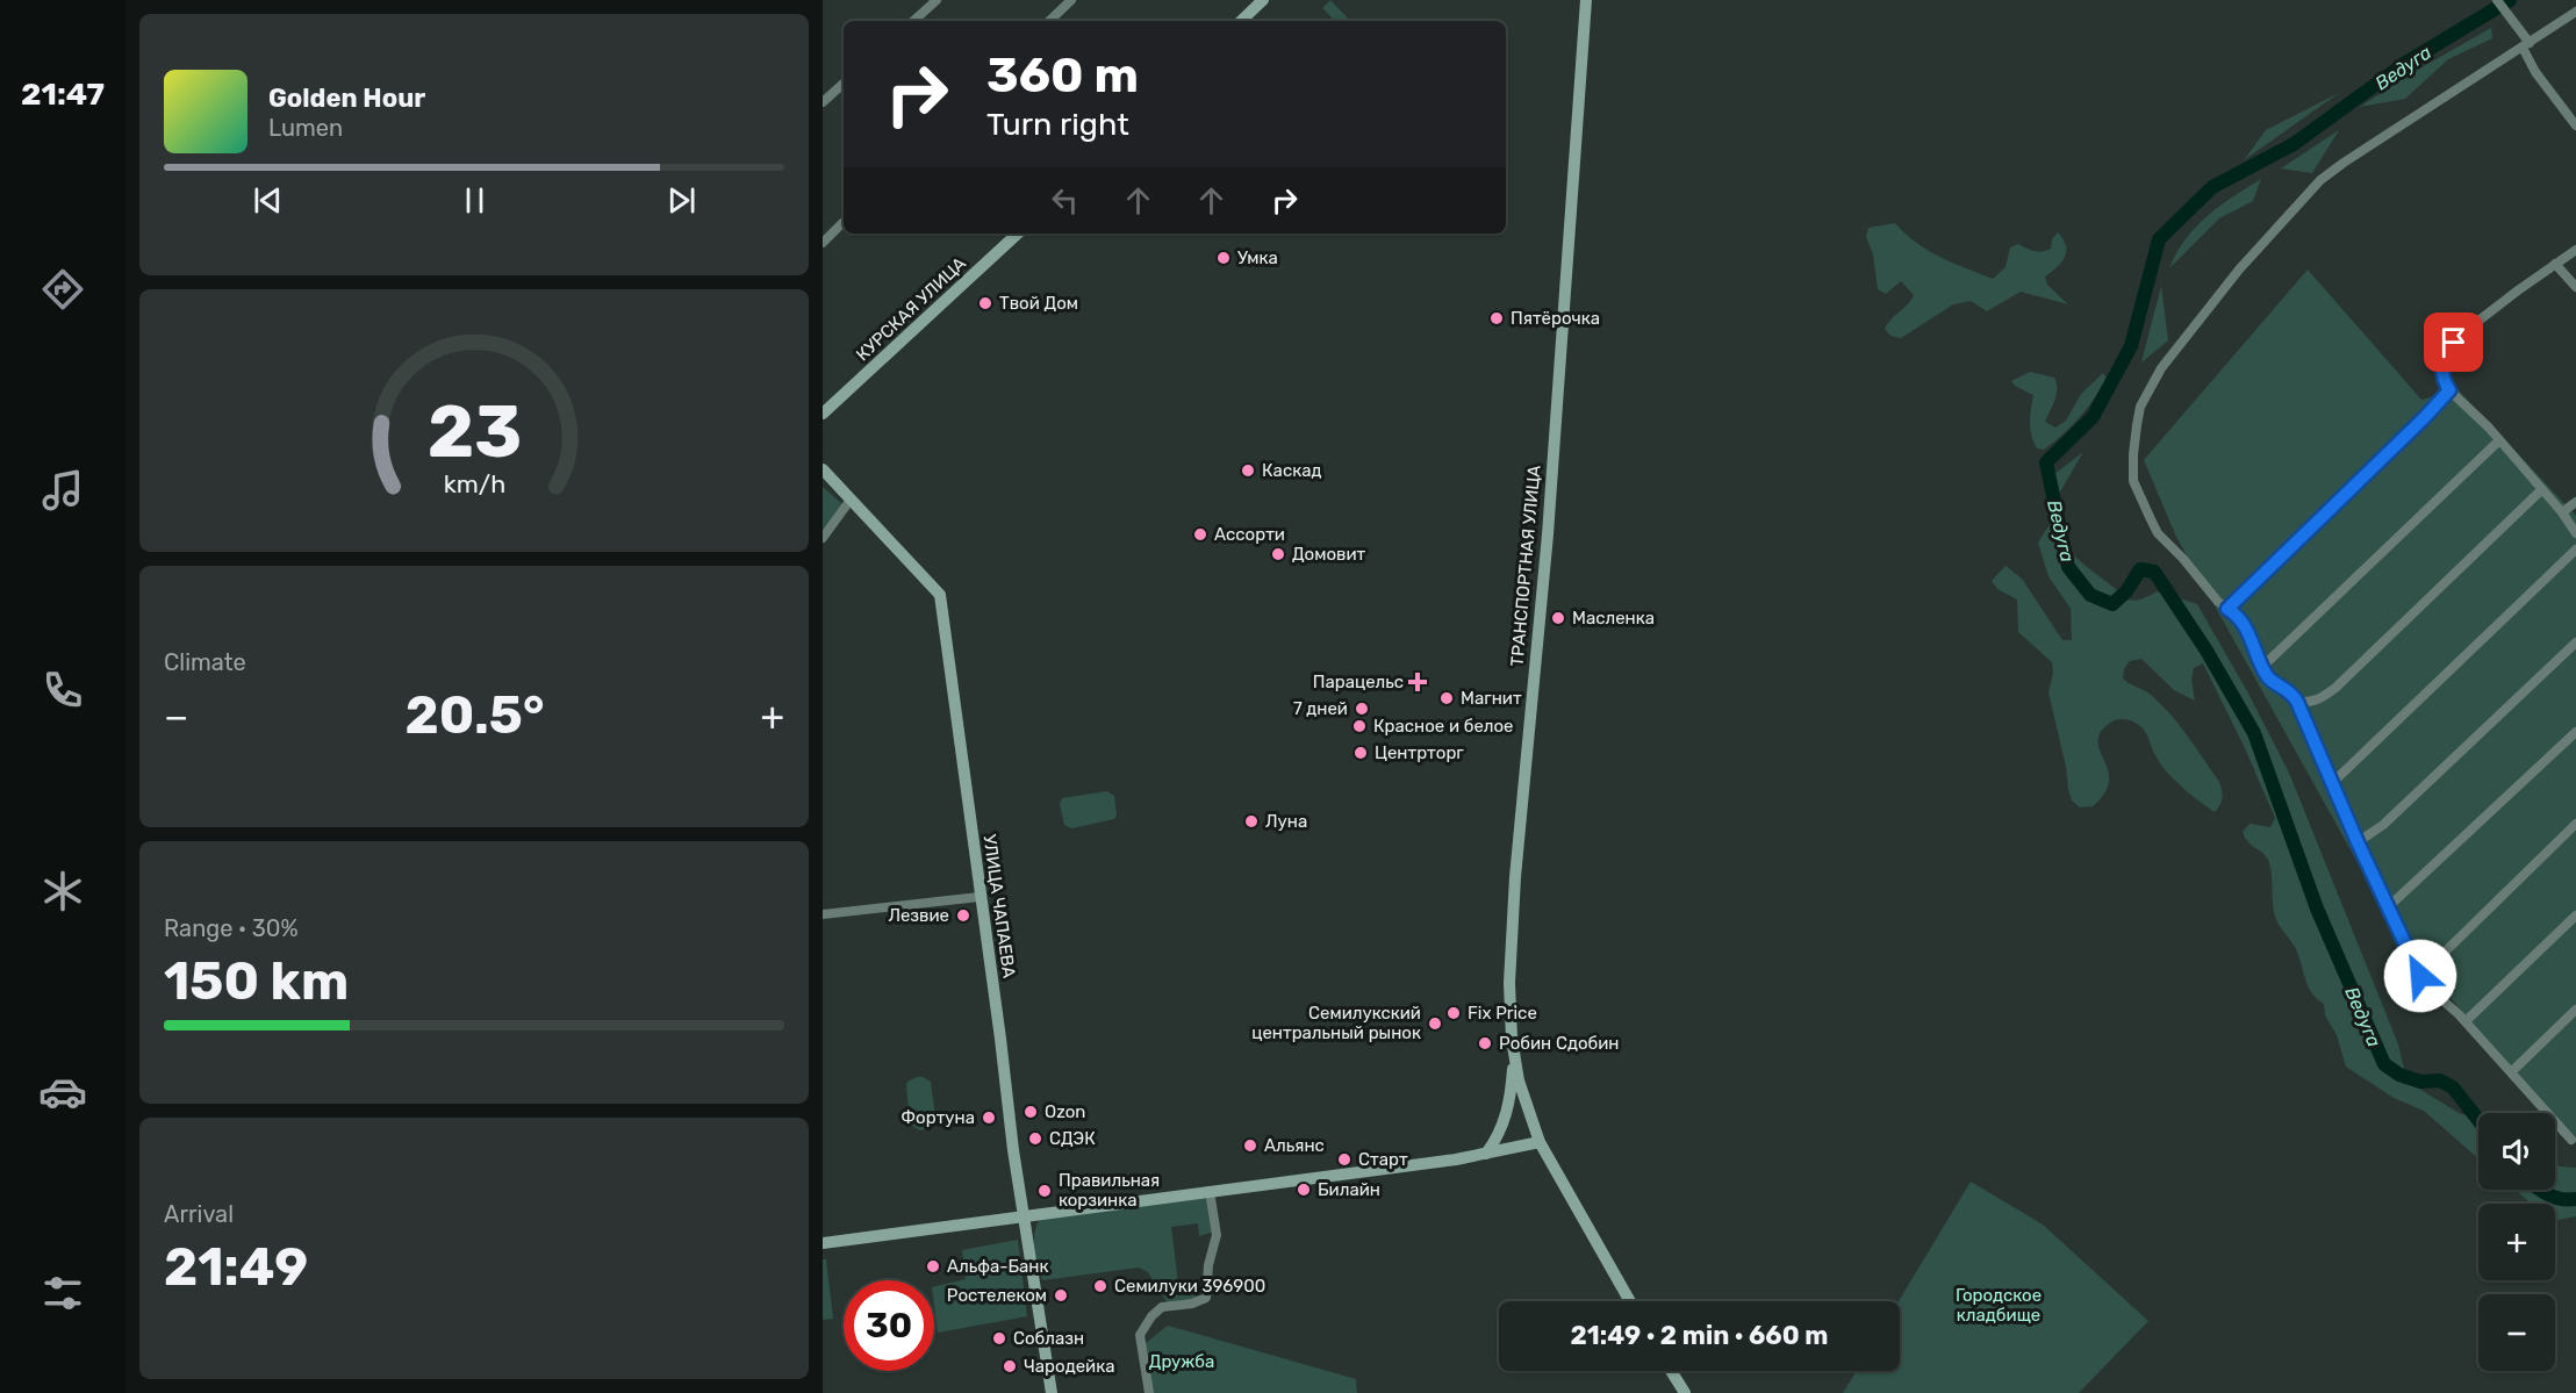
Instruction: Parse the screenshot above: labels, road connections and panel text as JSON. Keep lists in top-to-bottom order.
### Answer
{
  "streets": {
    "street": ["КУРСКАЯ УЛИЦА", "ТРАНСПОРТНАЯ УЛИЦА", "УЛИЦА ЧАПАЕВА"]
  },
  "water": ["Ведуга"],
  "parks": ["Городское кладбище", "Дружба"],
  "places": {
    "other": [
      "Умка",
      "Твой Дом",
      "Пятёрочка",
      "Каскад",
      "Ассорти",
      "Домовит",
      "Масленка",
      "Магнит",
      "7 дней",
      "Красное и белое",
      "Центрторг",
      "Луна",
      "Лезвие",
      "Fix Price",
      "Семилукский центральный рынок",
      "Робин Сдобин",
      "Ozon",
      "Фортуна",
      "СДЭК",
      "Альянс",
      "Старт",
      "Билайн",
      "Правильная корзинка",
      "Альфа-Банк",
      "Семилуки 396900",
      "Ростелеком",
      "Соблазн",
      "Чародейка"
    ],
    "health": ["Парацельс"]
  },
  "page": {
    "tabs": "21:47",
    "turn": ["360 m", "Turn right"],
    "song": ["Golden Hour", "Lumen"],
    "tile": [
      "Climate",
      ["Range · 30%", "150 km"],
      ["Arrival", "21:49"]
    ],
    "heat": ["−", "20.5°", "+"],
    "map_buttons": ["+", "−"],
    "limit": "30",
    "trip": "21:49 · 2 min · 660 m",
    "gauge": ["23", "km/h"]
  }
}
